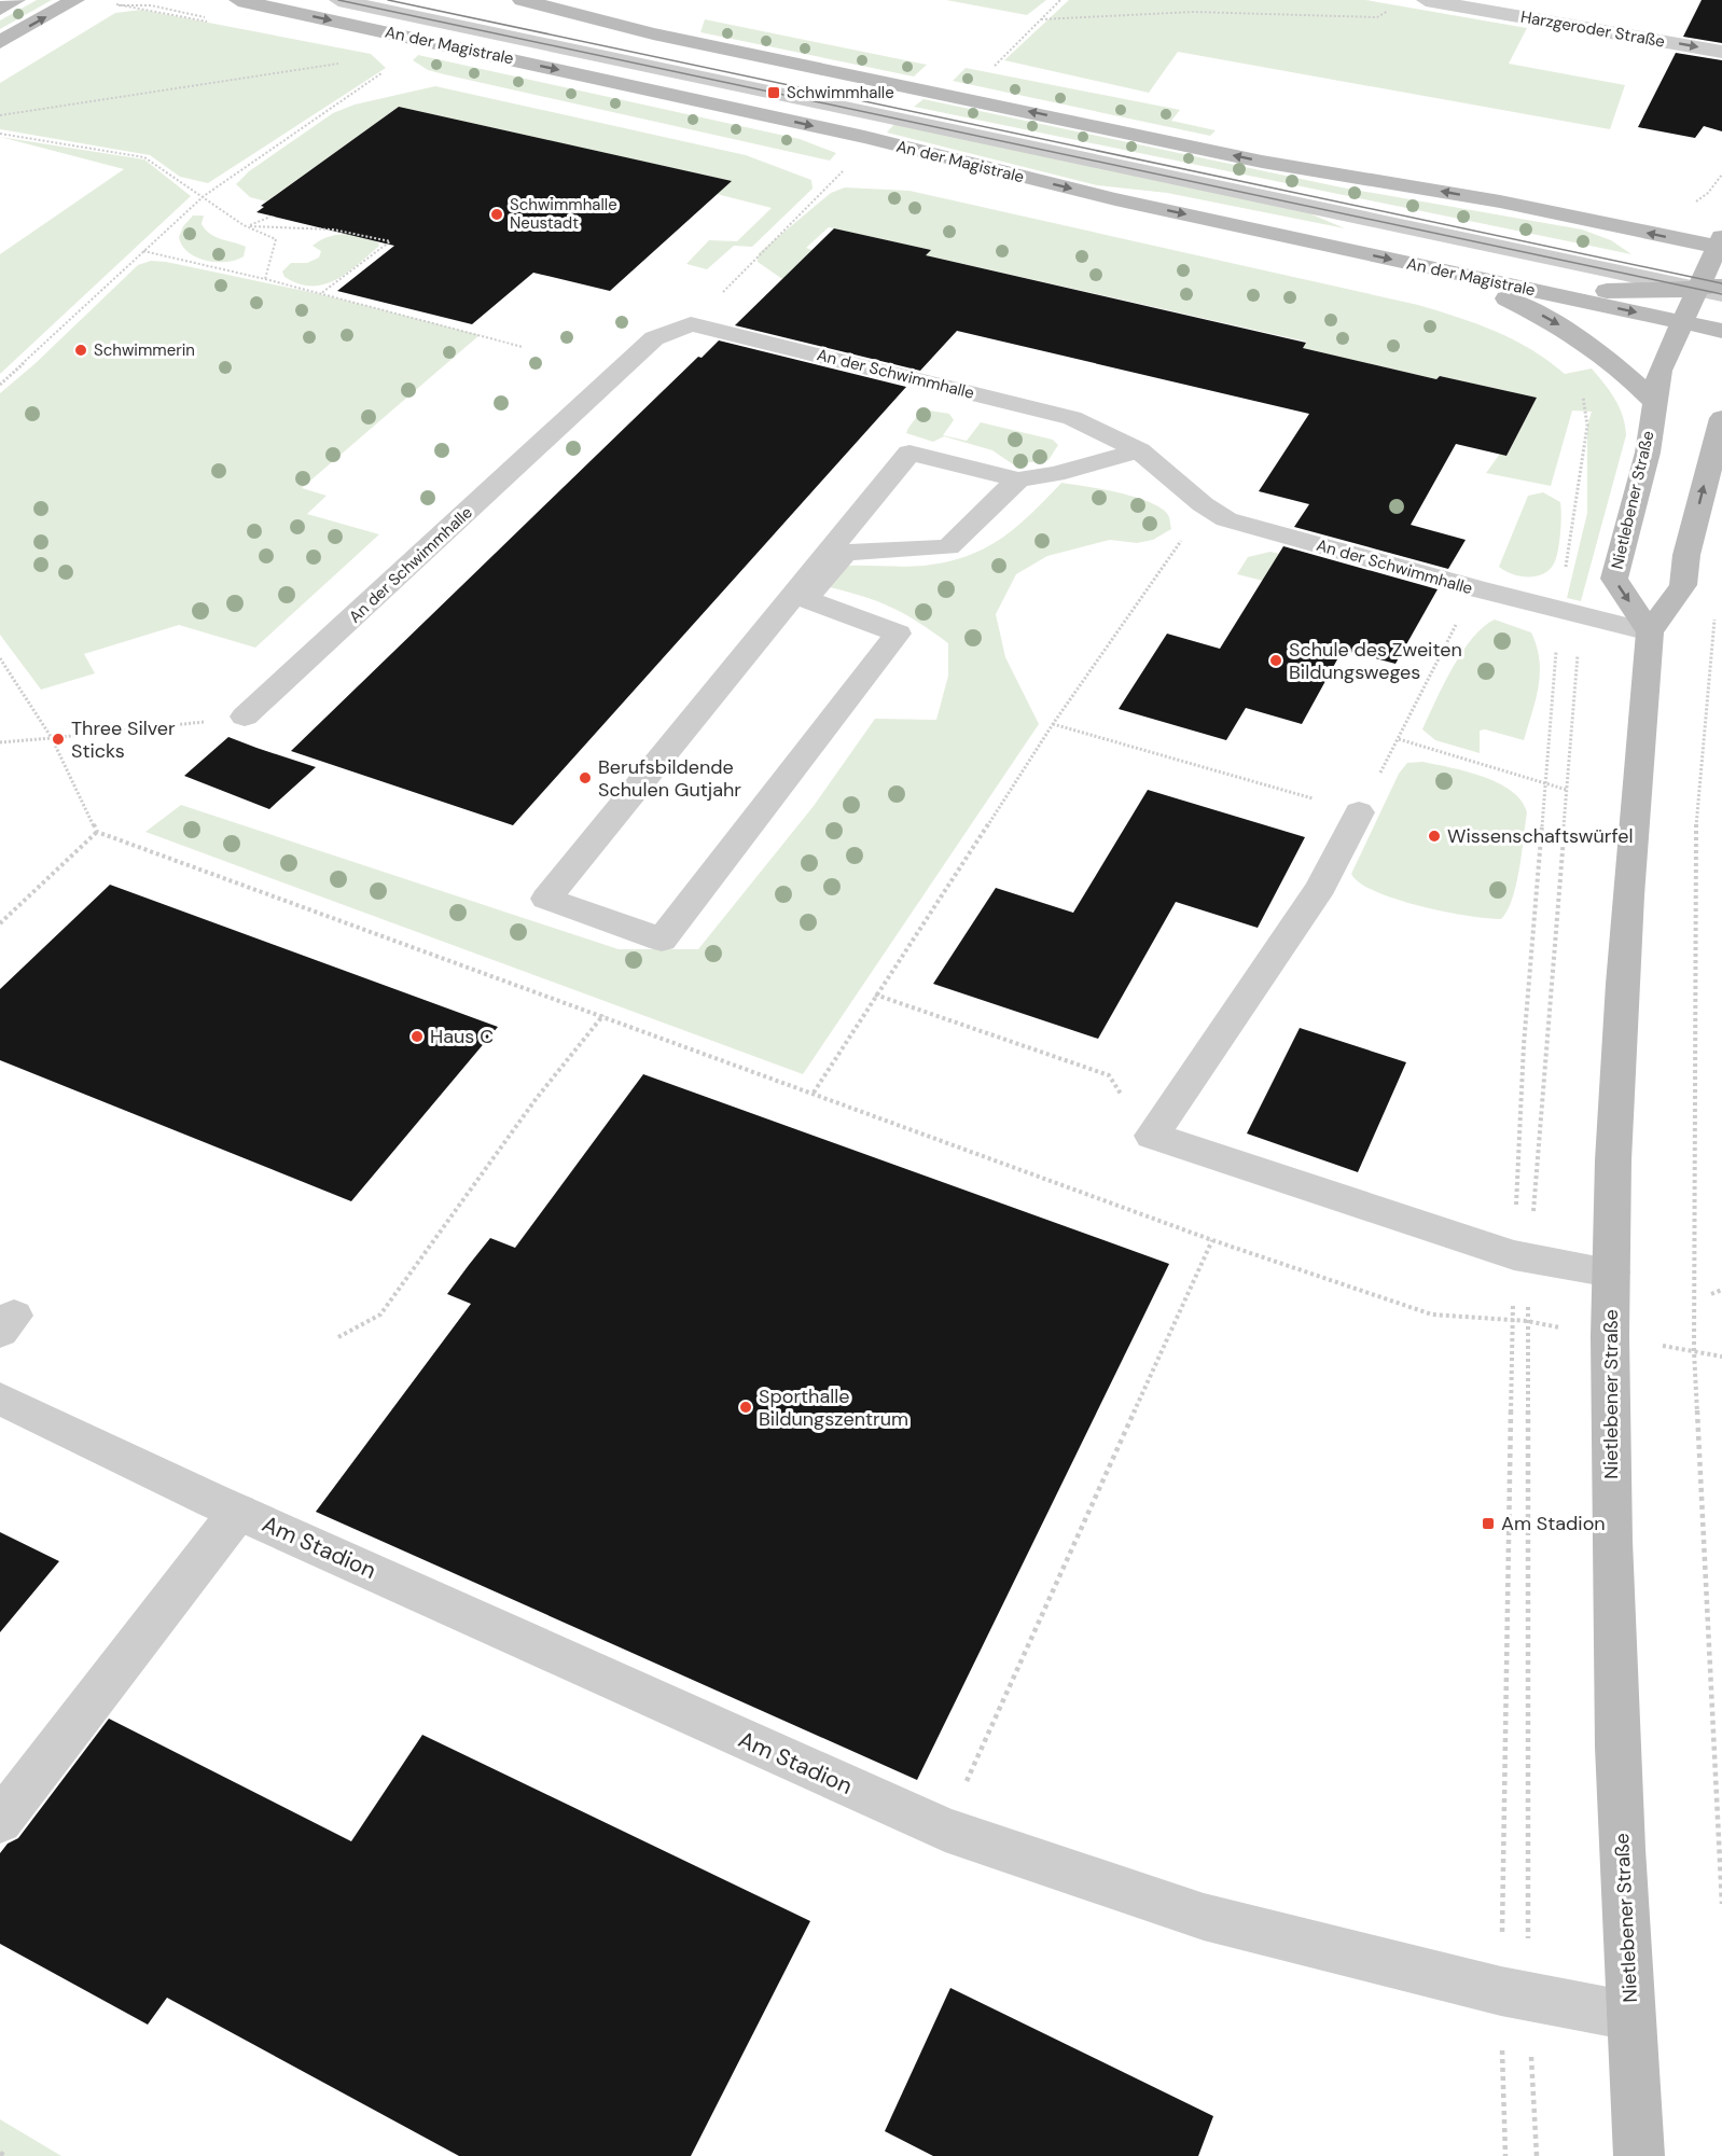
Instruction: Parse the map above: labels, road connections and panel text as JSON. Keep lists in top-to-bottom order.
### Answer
{
  "streets": {
    "main road": ["An der Magistrale", "Nietlebener Straße"],
    "street": ["Harzgeroder Straße", "An der Schwimmhalle", "Am Stadion"]
  },
  "crossings": [
    ["An der Magistrale", "Nietlebener Straße"],
    ["An der Schwimmhalle", "Nietlebener Straße"],
    ["Nietlebener Straße", "Am Stadion"]
  ],
  "places": {
    "transit": ["Schwimmhalle", "Am Stadion"],
    "other": [
      "Schwimmhalle Neustadt",
      "Schwimmerin",
      "Schule des Zweiten Bildungsweges",
      "Three Silver Sticks",
      "Berufsbildende Schulen Gutjahr",
      "Wissenschaftswürfel",
      "Haus C",
      "Sporthalle Bildungszentrum"
    ]
  }
}
